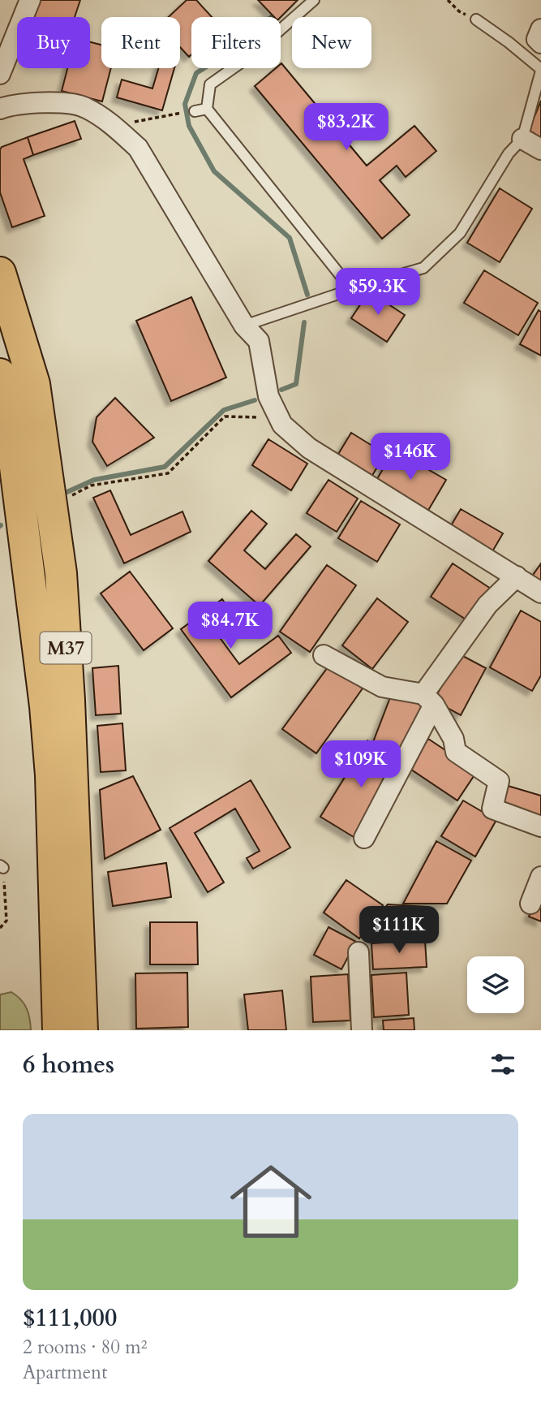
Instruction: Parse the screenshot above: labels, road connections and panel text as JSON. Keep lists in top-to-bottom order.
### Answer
{
  "streets": {
    "main road": ["M37"]
  },
  "page": {
    "chip": [
      "Buy",
      "Rent",
      "Filters",
      "New"
    ],
    "price": [
      "$83.2K",
      "$59.3K",
      "$146K",
      "$84.7K",
      "$109K",
      "$111K"
    ],
    "heading": "6 homes",
    "list": [
      {
        "name": "$111,000",
        "note": "2 rooms · 80 m² · Apartment"
      }
    ]
  }
}
